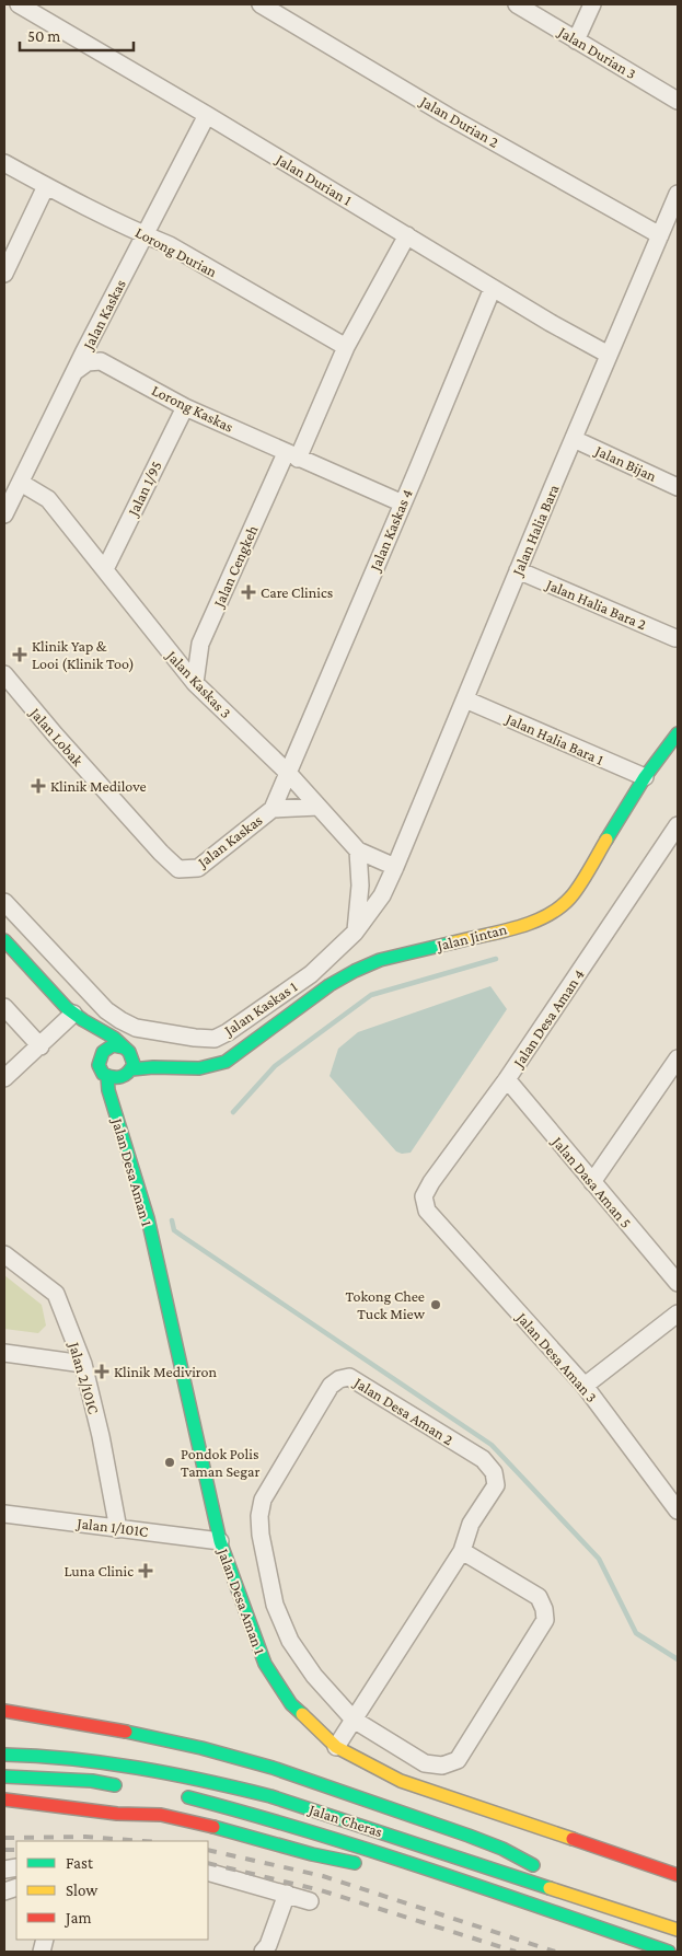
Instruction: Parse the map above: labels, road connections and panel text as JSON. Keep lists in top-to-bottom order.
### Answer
{
  "streets": {
    "main road": ["Jalan Jintan", "Jalan Desa Aman 1", "Jalan Cheras"],
    "street": [
      "Jalan Durian 3",
      "Jalan Durian 2",
      "Jalan Durian 1",
      "Lorong Durian",
      "Jalan Kaskas",
      "Lorong Kaskas",
      "Jalan Bijan",
      "Jalan 1/95",
      "Jalan Kaskas 4",
      "Jalan Halia Bara",
      "Jalan Cengkeh",
      "Jalan Halia Bara 2",
      "Jalan Kaskas 3",
      "Jalan Lobak",
      "Jalan Halia Bara 1",
      "Jalan Kaskas 1",
      "Jalan Desa Aman 4",
      "Jalan Dasa Aman 5",
      "Jalan Desa Aman 3",
      "Jalan 2/101C",
      "Jalan Desa Aman 2",
      "Jalan 1/101C"
    ]
  },
  "crossings": [
    ["Jalan Durian 2", "Jalan Halia Bara"],
    ["Jalan Durian 1", "Jalan Kaskas"],
    ["Jalan Durian 1", "Jalan Kaskas 4"],
    ["Jalan Durian 1", "Jalan Halia Bara"],
    ["Jalan Durian 1", "Jalan Cengkeh"],
    ["Lorong Durian", "Jalan Kaskas"],
    ["Lorong Durian", "Jalan Cengkeh"],
    ["Jalan Kaskas", "Jalan Kaskas 4"],
    ["Jalan Kaskas", "Jalan Kaskas 3"],
    ["Jalan Kaskas", "Jalan Lobak"],
    ["Lorong Kaskas", "Jalan 1/95"],
    ["Lorong Kaskas", "Jalan Kaskas 4"],
    ["Lorong Kaskas", "Jalan Cengkeh"],
    ["Jalan Bijan", "Jalan Halia Bara"],
    ["Jalan 1/95", "Jalan Kaskas 3"],
    ["Jalan Kaskas 4", "Jalan Kaskas 3"],
    ["Jalan Halia Bara", "Jalan Halia Bara 2"],
    ["Jalan Halia Bara", "Jalan Kaskas 3"],
    ["Jalan Halia Bara", "Jalan Halia Bara 1"],
    ["Jalan Halia Bara", "Jalan Kaskas 1"],
    ["Jalan Cengkeh", "Jalan Kaskas 3"],
    ["Jalan Kaskas 3", "Jalan Kaskas 1"],
    ["Jalan Halia Bara 1", "Jalan Jintan"],
    ["Jalan Jintan", "Jalan Desa Aman 1"],
    ["Jalan Desa Aman 4", "Jalan Dasa Aman 5"],
    ["Jalan Desa Aman 4", "Jalan Desa Aman 3"],
    ["Jalan Desa Aman 1", "Jalan Desa Aman 2"],
    ["Jalan Desa Aman 1", "Jalan 1/101C"],
    ["Jalan 2/101C", "Jalan 1/101C"]
  ],
  "places": {
    "health": [
      "Care Clinics",
      "Klinik Yap & Looi (Klinik Too)",
      "Klinik Medilove",
      "Klinik Mediviron",
      "Luna Clinic"
    ],
    "other": ["Tokong Chee Tuck Miew", "Pondok Polis Taman Segar"]
  },
  "legend": ["Fast", "Slow", "Jam"],
  "scale_bar": "50 m"
}
